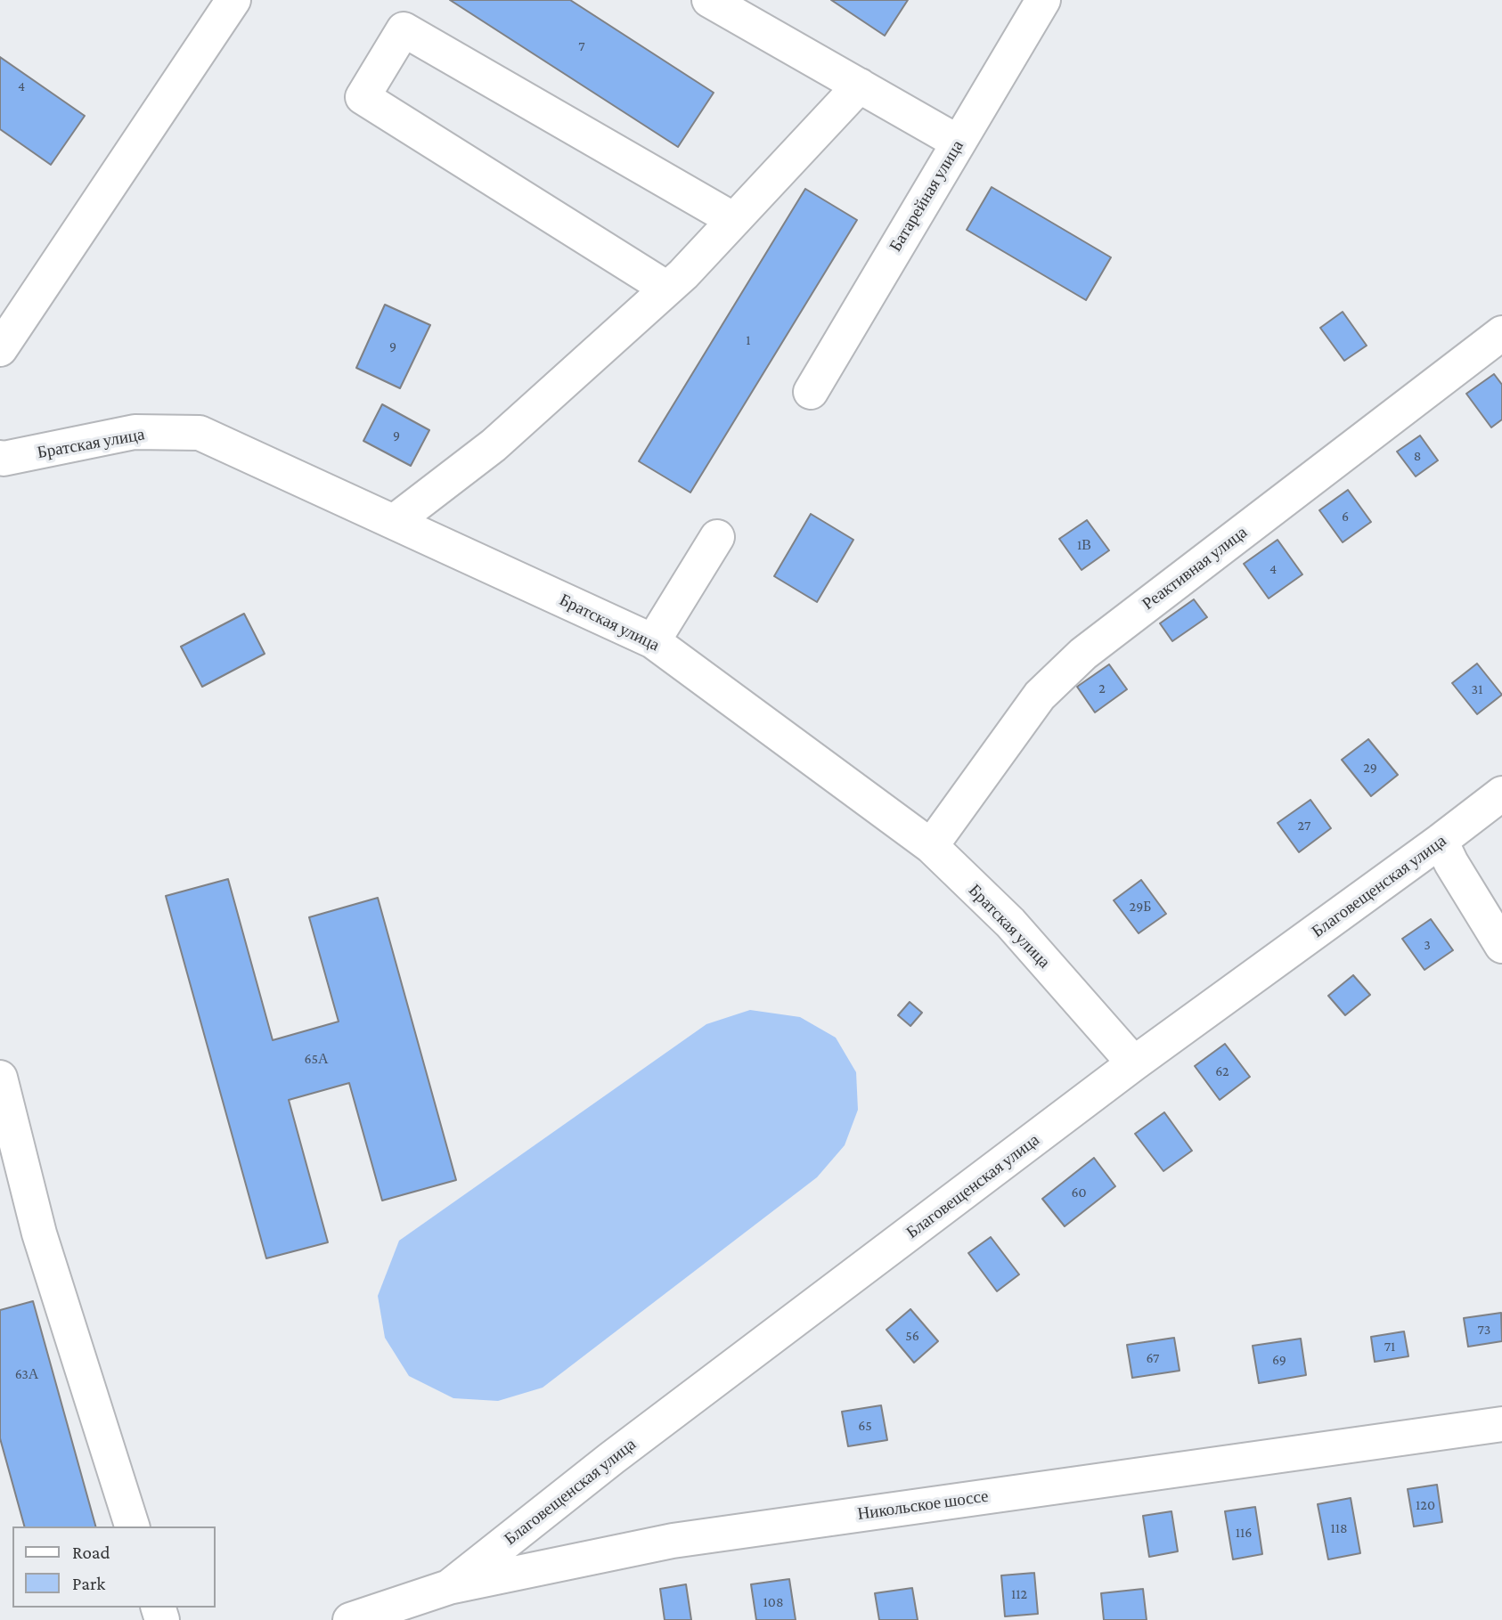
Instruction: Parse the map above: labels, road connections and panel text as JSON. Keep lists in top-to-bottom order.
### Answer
{
  "streets": {
    "street": [
      "Батарейная улица",
      "Братская улица",
      "Реактивная улица",
      "Благовещенская улица",
      "Никольское шоссе"
    ]
  },
  "crossings": [
    ["Братская улица", "Реактивная улица"],
    ["Братская улица", "Благовещенская улица"],
    ["Благовещенская улица", "Никольское шоссе"]
  ],
  "house_numbers": [
    "7",
    "4",
    "1",
    "9",
    "9",
    "8",
    "6",
    "1В",
    "4",
    "2",
    "31",
    "29",
    "27",
    "29Б",
    "3",
    "65А",
    "62",
    "60",
    "73",
    "56",
    "71",
    "67",
    "69",
    "63А",
    "65",
    "120",
    "118",
    "116",
    "112",
    "108"
  ],
  "legend": ["Road", "Park"]
}
